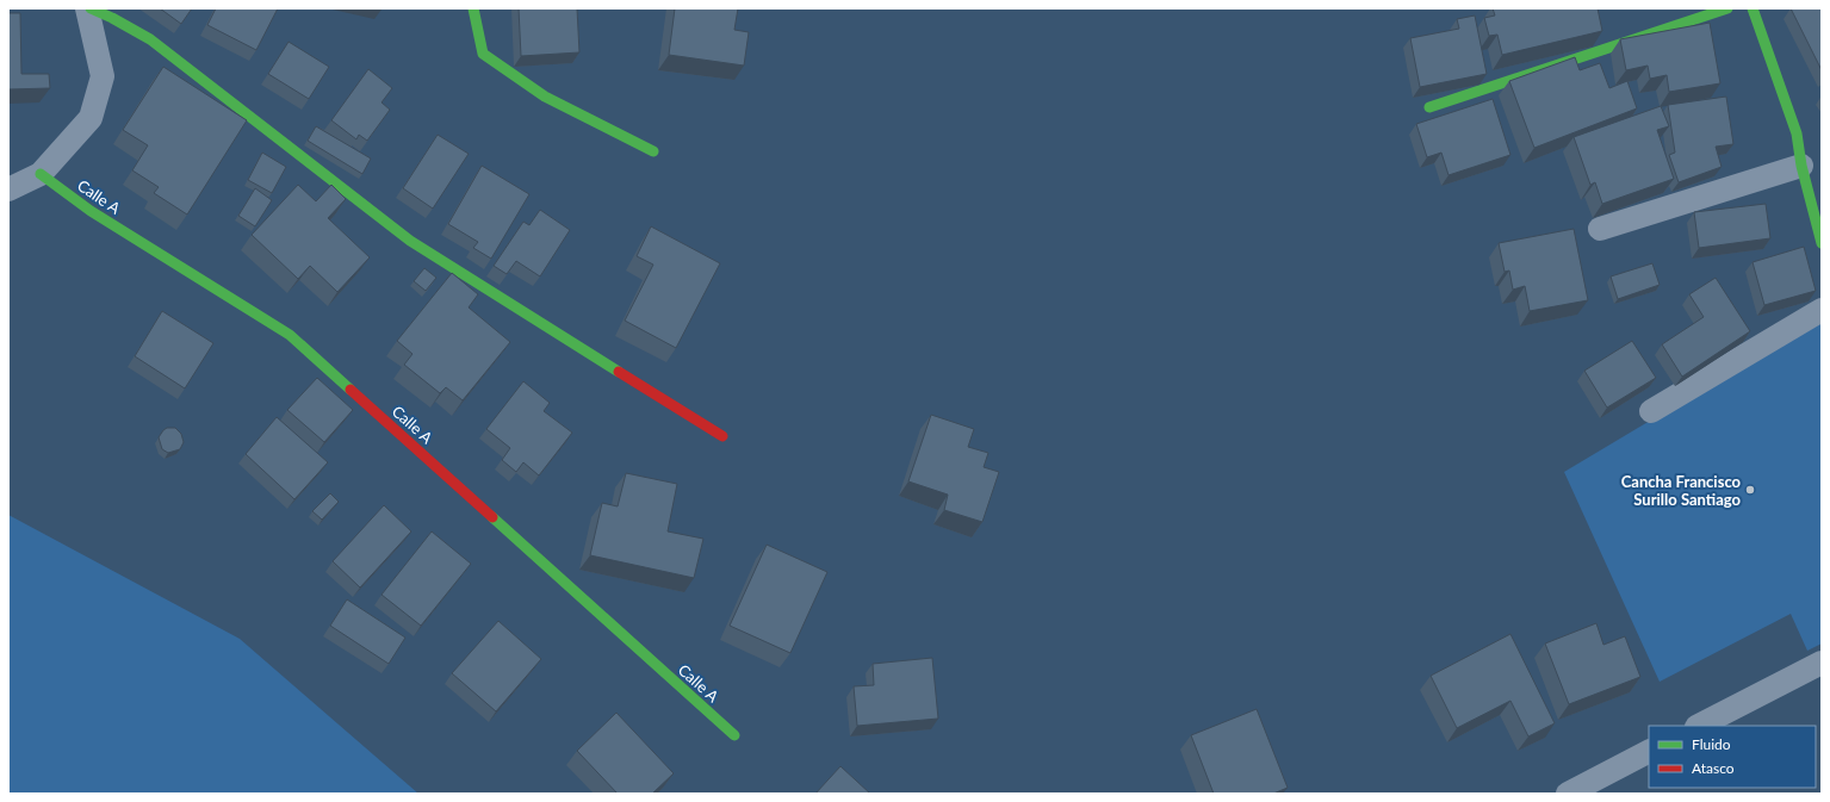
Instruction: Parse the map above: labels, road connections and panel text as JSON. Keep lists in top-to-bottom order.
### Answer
{
  "streets": {
    "street": ["Calle A"]
  },
  "places": ["Cancha Francisco Surillo Santiago"],
  "legend": ["Fluido", "Atasco"]
}
